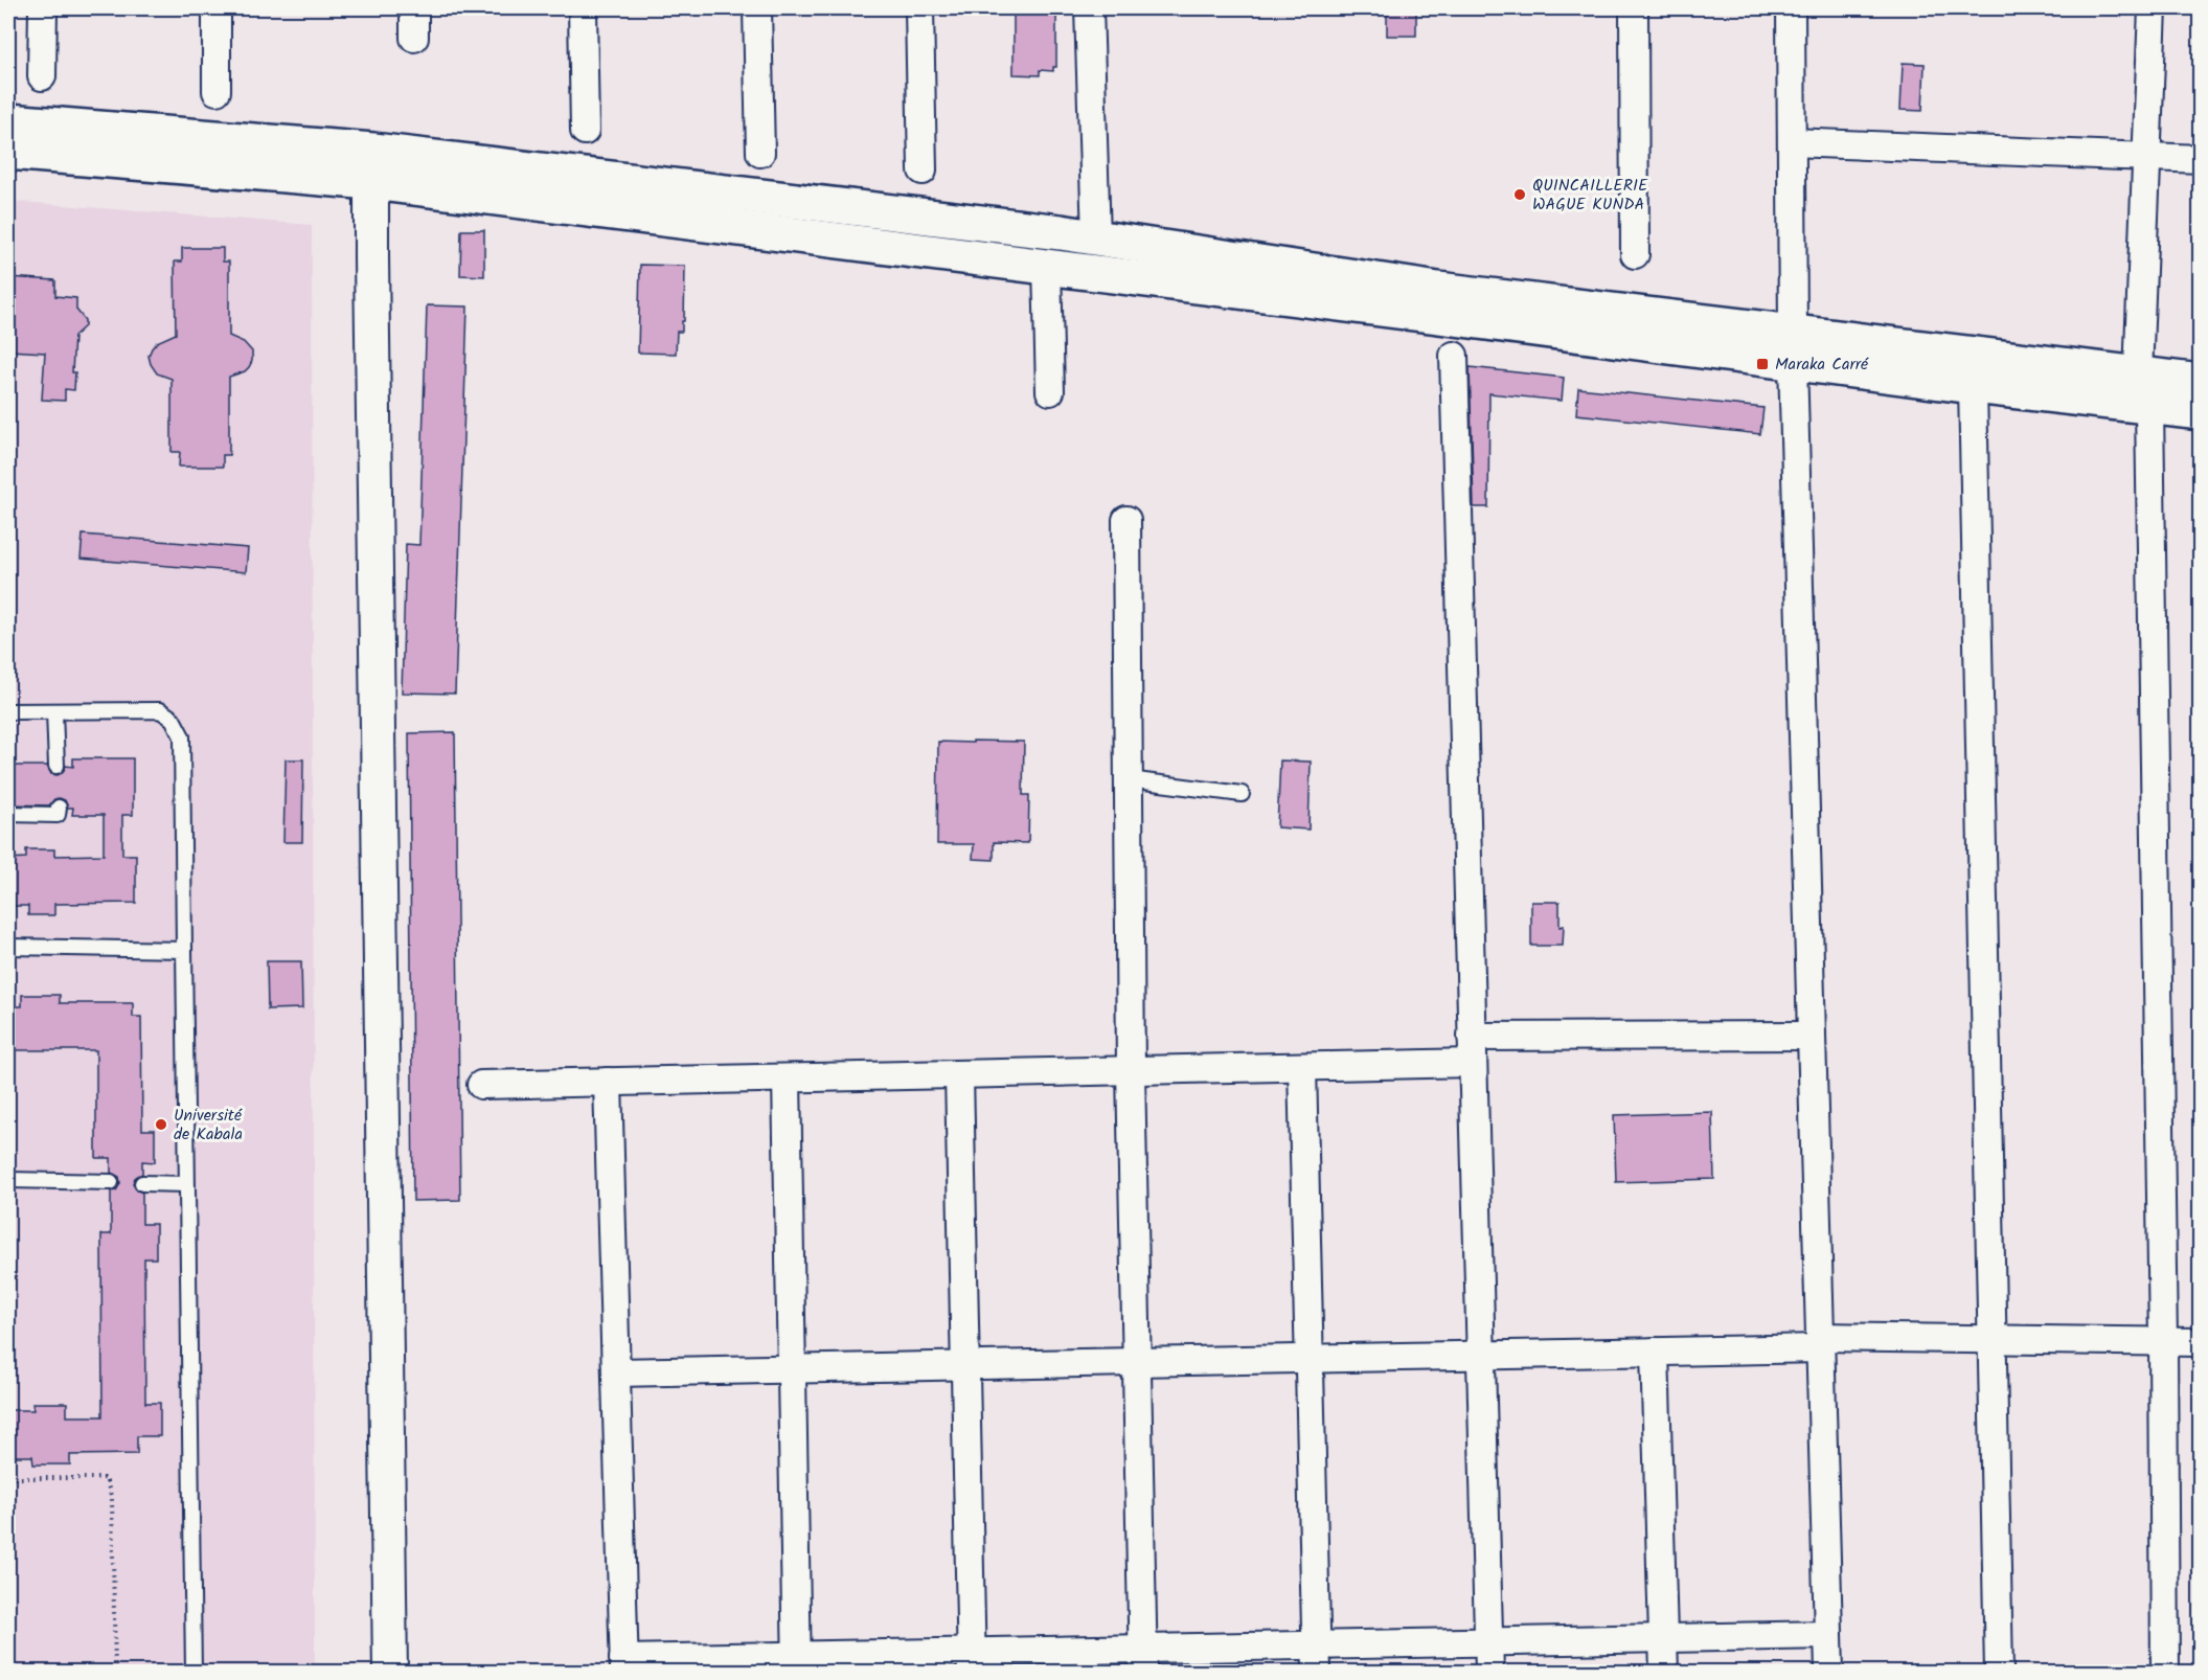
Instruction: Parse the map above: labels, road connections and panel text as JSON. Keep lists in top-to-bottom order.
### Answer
{
  "places": {
    "other": ["QUINCAILLERIE WAGUE KUNDA", "Université de Kabala"],
    "transit": ["Maraka Carré"]
  }
}
